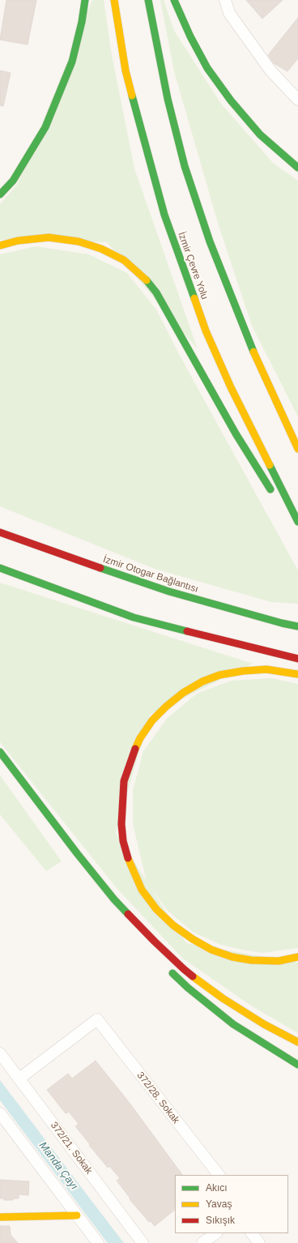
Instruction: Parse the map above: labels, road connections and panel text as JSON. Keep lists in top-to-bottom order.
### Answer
{
  "streets": {
    "main road": ["İzmir Çevre Yolu", "İzmir Otogar Bağlantısı"],
    "street": ["372/28. Sokak", "372/21. Sokak"]
  },
  "crossings": [
    ["372/28. Sokak", "372/21. Sokak"]
  ],
  "water": ["Manda Çayı"],
  "legend": ["Akıcı", "Yavaş", "Sıkışık"]
}
